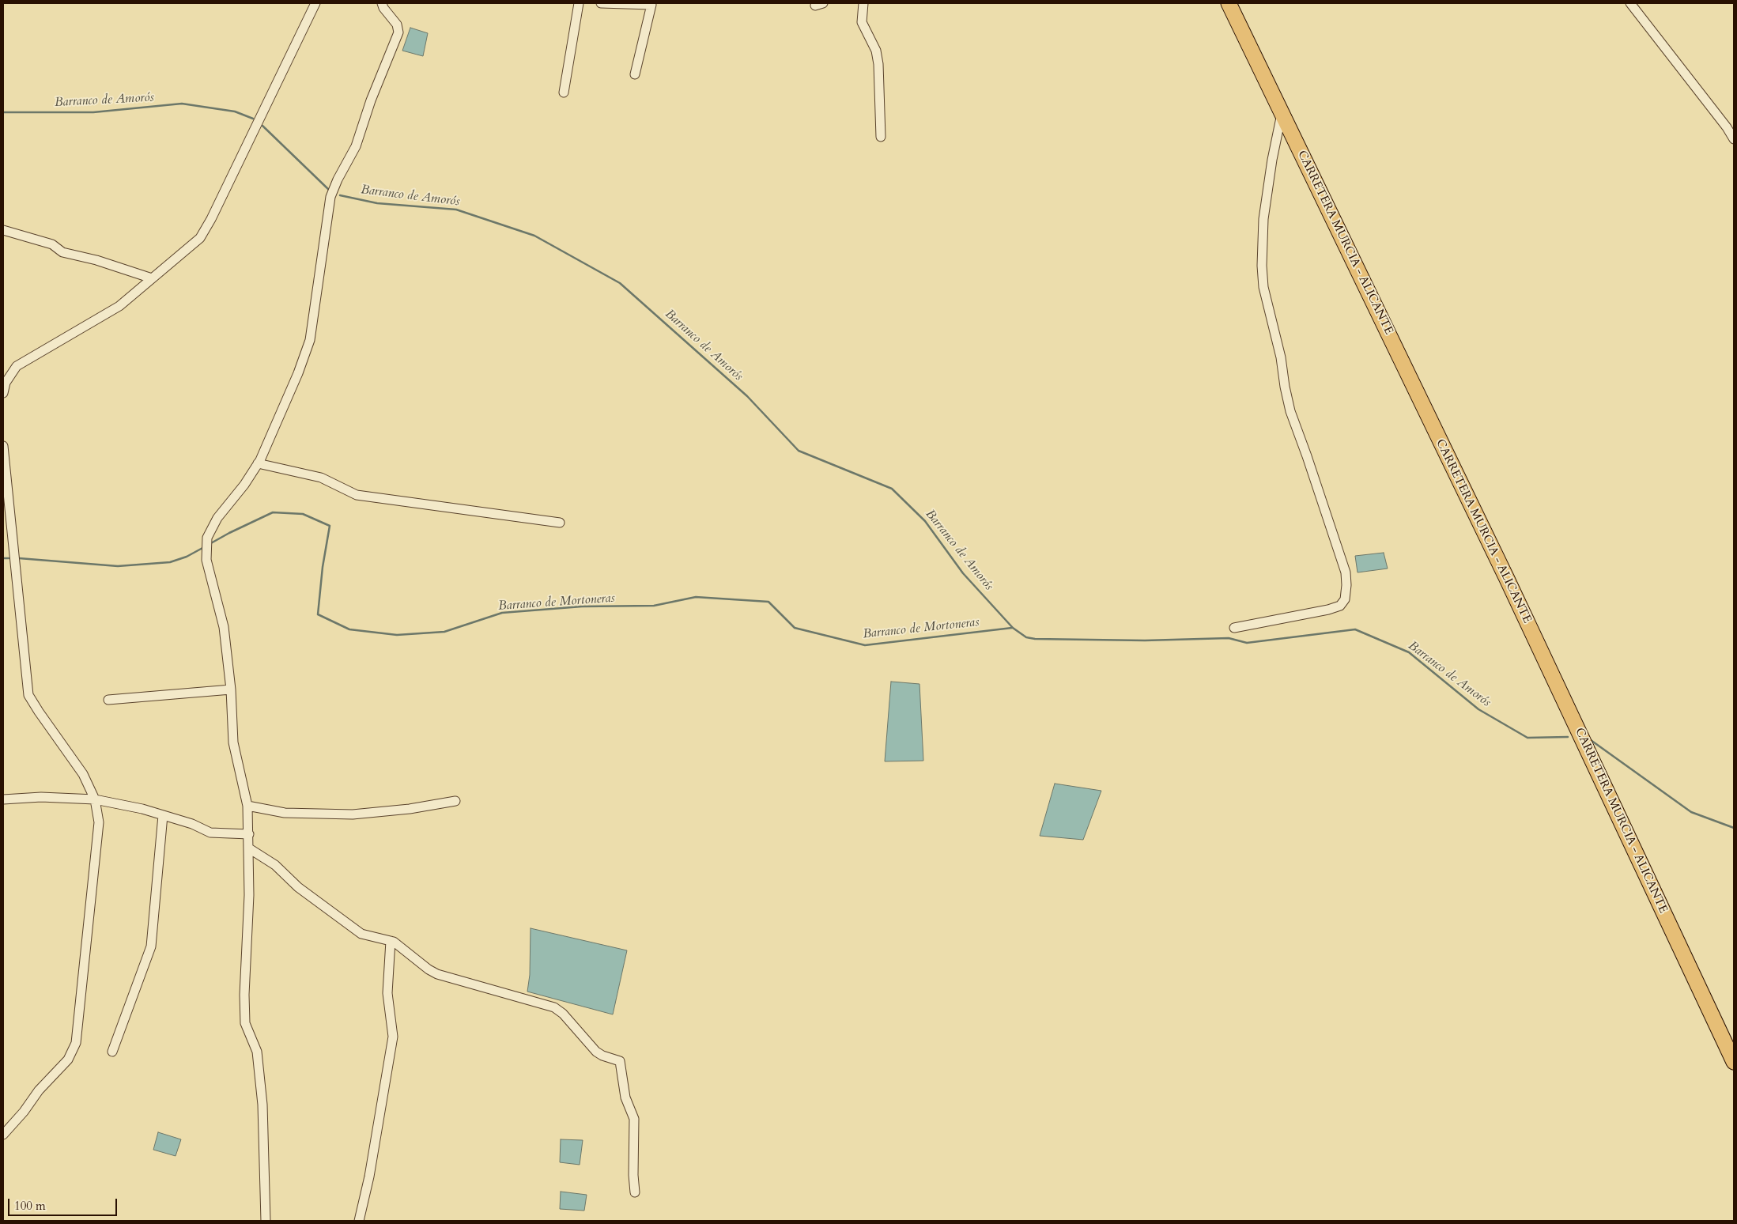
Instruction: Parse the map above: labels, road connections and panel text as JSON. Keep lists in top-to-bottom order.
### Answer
{
  "streets": {
    "highway": ["CARRETERA MURCIA - ALICANTE"]
  },
  "water": ["Barranco de Amorós", "Barranco de Mortoneras"],
  "scale_bar": "100 m"
}
